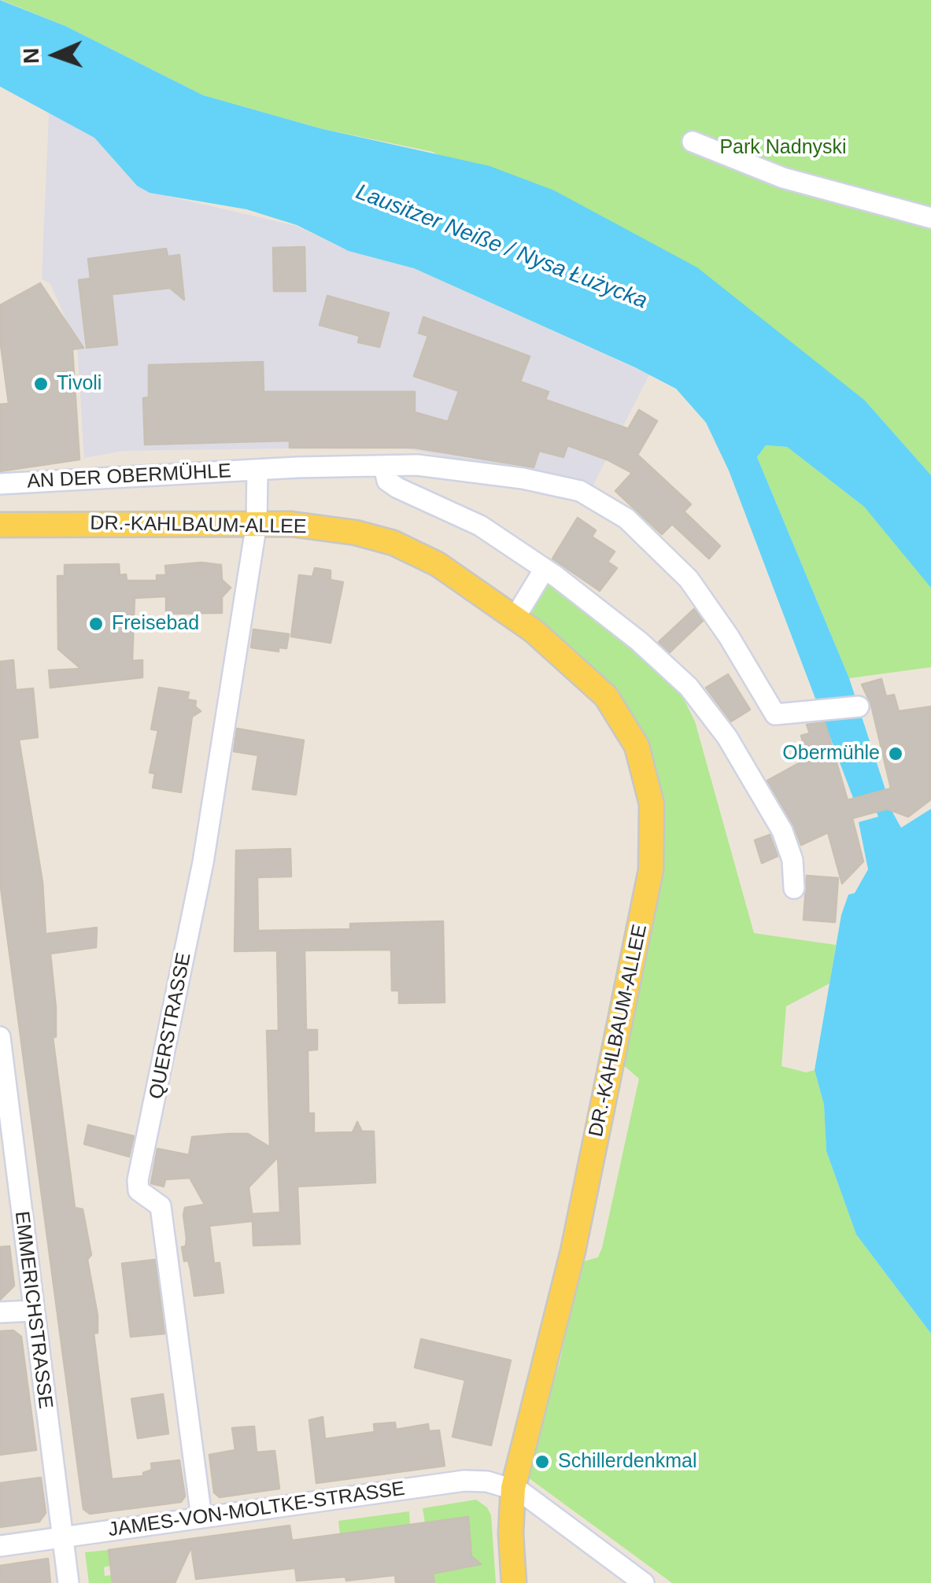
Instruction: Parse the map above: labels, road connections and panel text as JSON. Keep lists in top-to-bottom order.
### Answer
{
  "streets": {
    "main road": ["DR.-KAHLBAUM-ALLEE"],
    "street": [
      "AN DER OBERMÜHLE",
      "QUERSTRASSE",
      "EMMERICHSTRASSE",
      "JAMES-VON-MOLTKE-STRASSE"
    ]
  },
  "crossings": [
    ["AN DER OBERMÜHLE", "DR.-KAHLBAUM-ALLEE"],
    ["AN DER OBERMÜHLE", "QUERSTRASSE"],
    ["DR.-KAHLBAUM-ALLEE", "QUERSTRASSE"],
    ["DR.-KAHLBAUM-ALLEE", "JAMES-VON-MOLTKE-STRASSE"],
    ["QUERSTRASSE", "JAMES-VON-MOLTKE-STRASSE"],
    ["EMMERICHSTRASSE", "JAMES-VON-MOLTKE-STRASSE"]
  ],
  "water": ["Lausitzer Neiße / Nysa Łużycka"],
  "parks": ["Park Nadnyski"],
  "places": [
    "Tivoli",
    "Freisebad",
    "Obermühle",
    "Schillerdenkmal"
  ],
  "north": "left"
}
